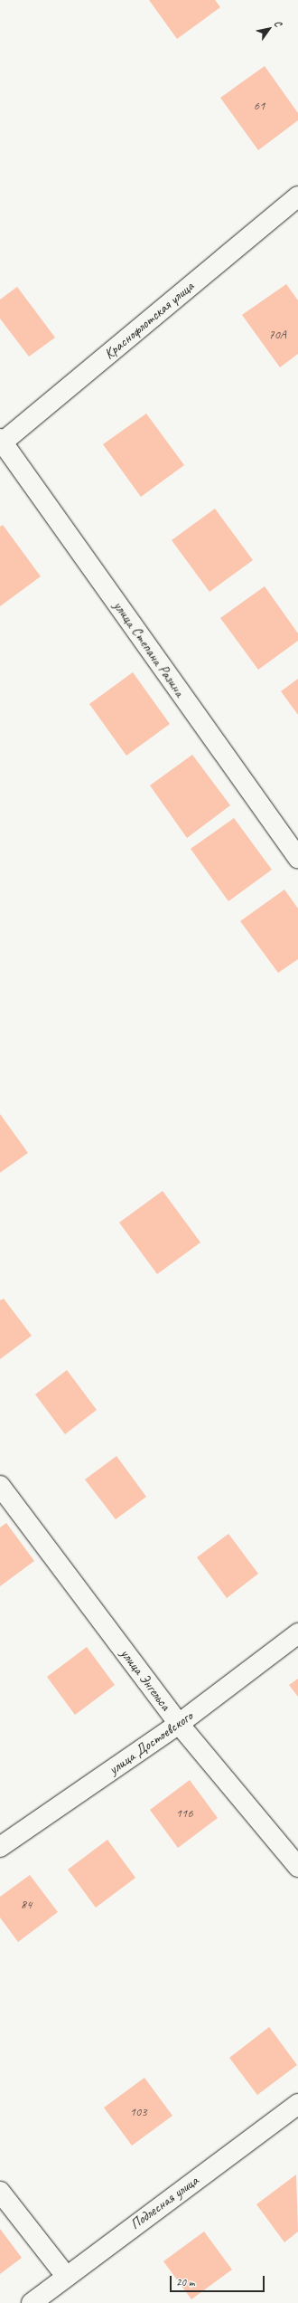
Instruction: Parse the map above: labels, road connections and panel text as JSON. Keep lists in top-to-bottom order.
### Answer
{
  "streets": {
    "street": [
      "Краснофлотская улица",
      "улица Степана Разина",
      "улица Энгельса",
      "улица Достоевского",
      "Подлесная улица"
    ]
  },
  "crossings": [
    ["Краснофлотская улица", "улица Степана Разина"],
    ["улица Энгельса", "улица Достоевского"]
  ],
  "house_numbers": [
    "61",
    "70А",
    "116",
    "84",
    "103"
  ],
  "scale_bar": "20 m",
  "north": "top right"
}
